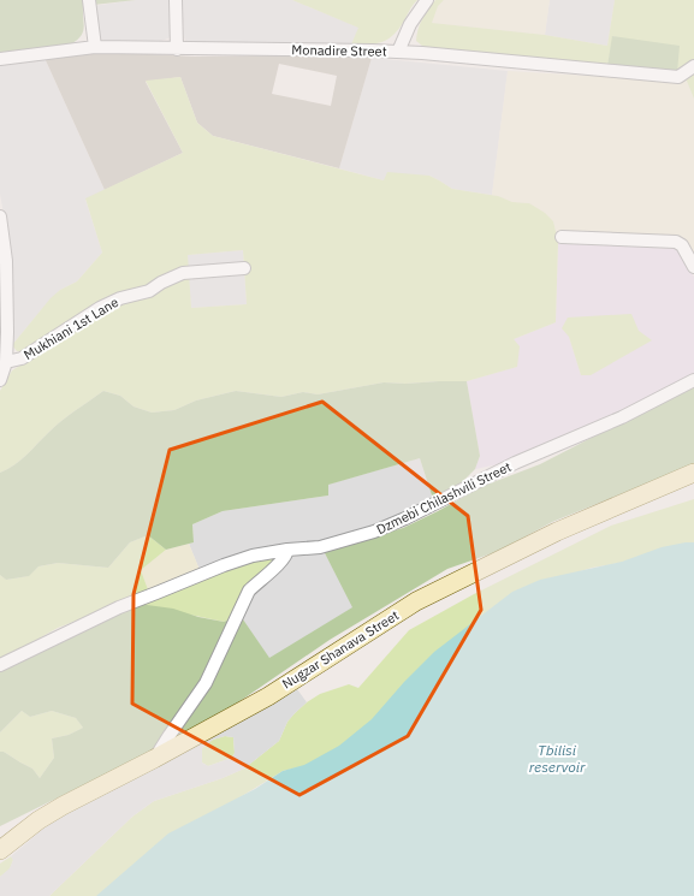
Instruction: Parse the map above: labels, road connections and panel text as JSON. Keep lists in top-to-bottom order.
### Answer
{
  "streets": {
    "main road": ["Nugzar Shanava Street"],
    "street": ["Monadire Street", "Mukhiani 1st Lane", "Dzmebi Chilashvili Street"]
  },
  "water": ["Tbilisi reservoir"]
}
